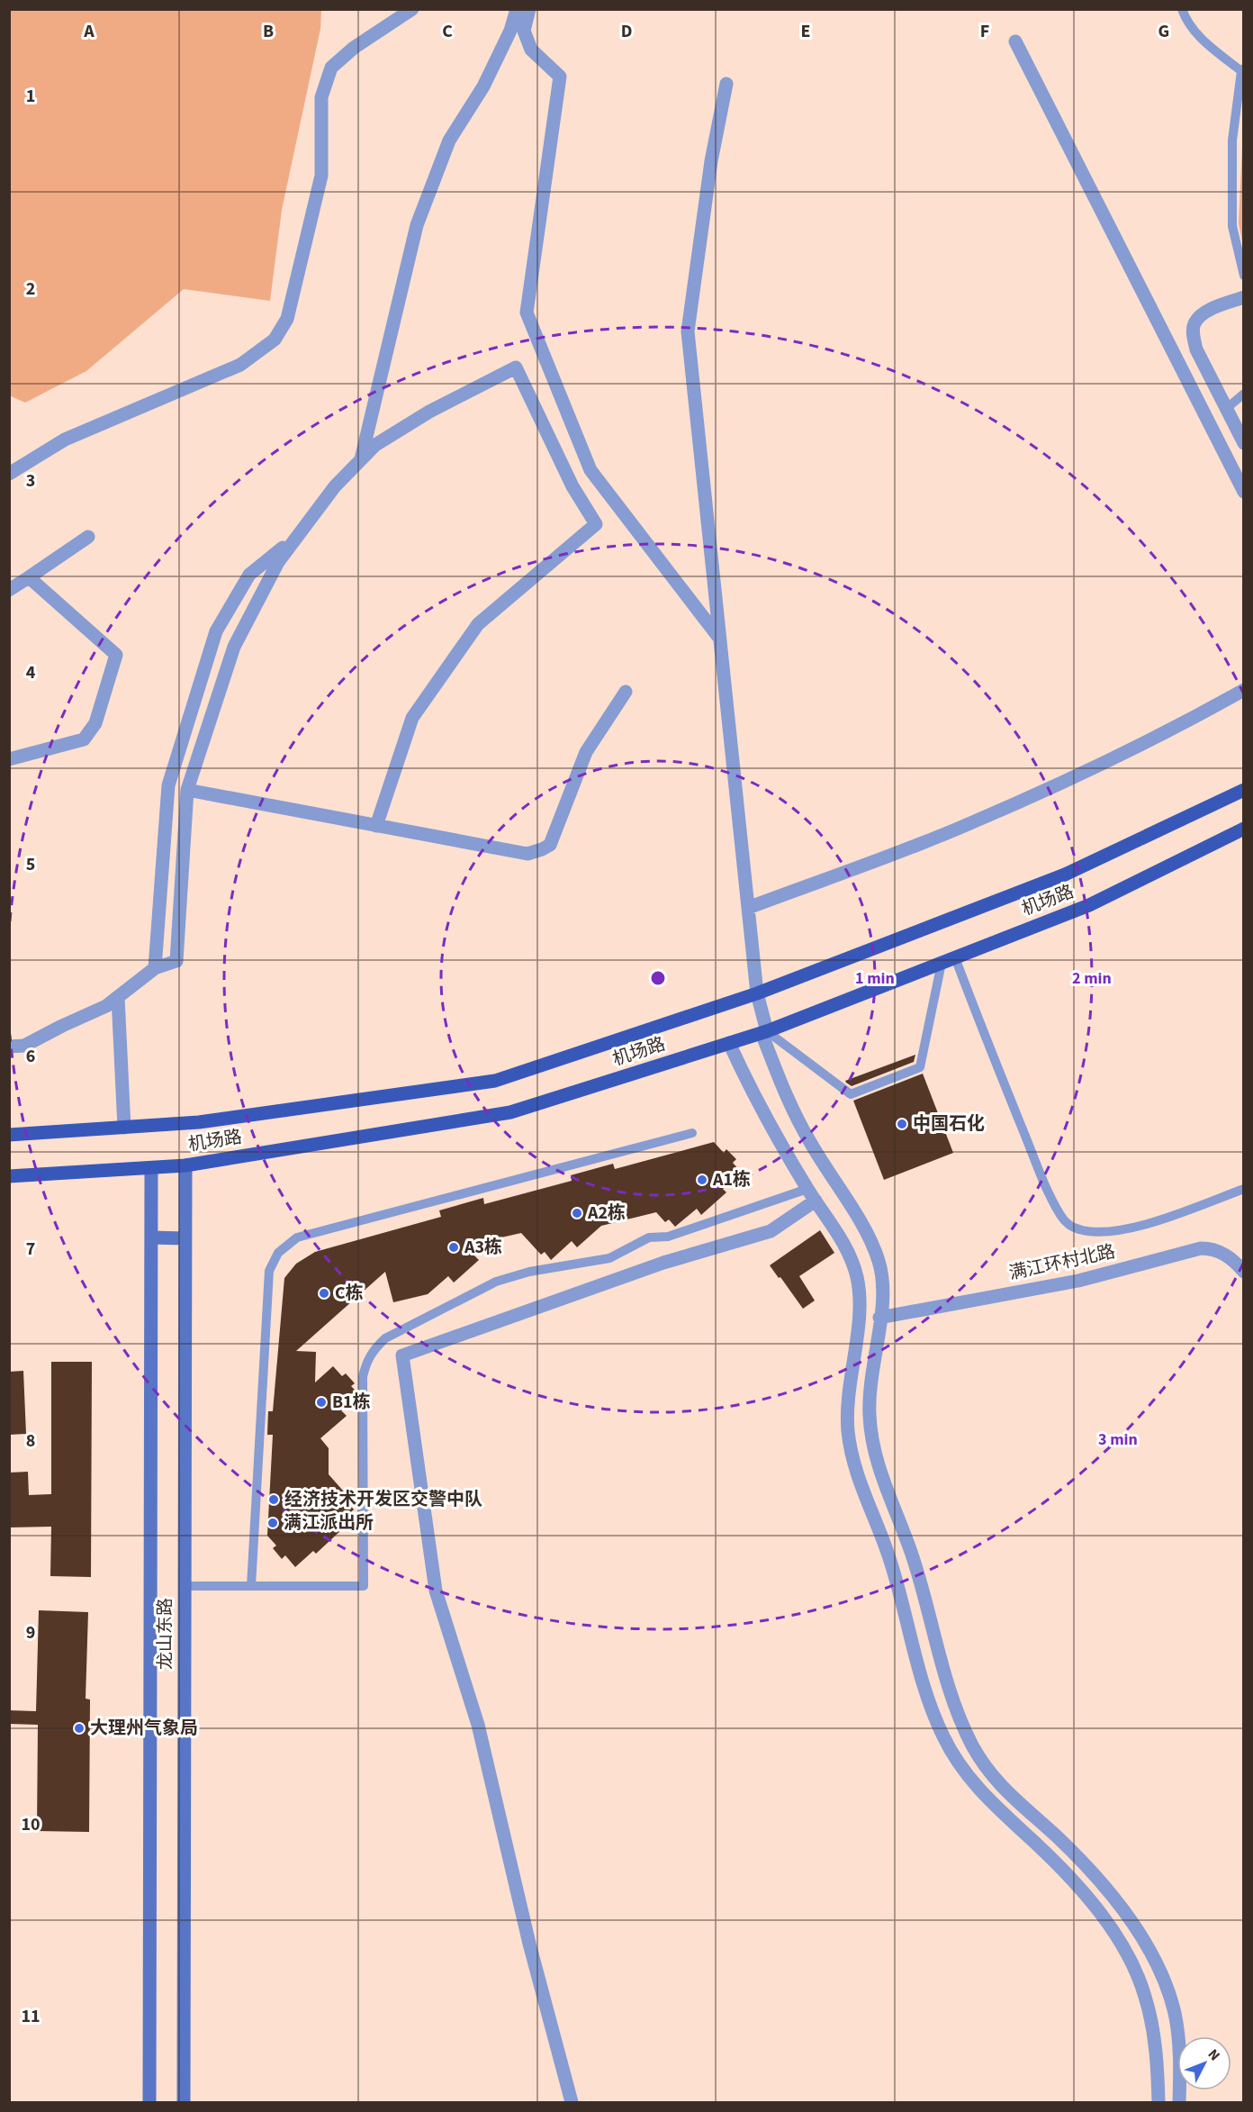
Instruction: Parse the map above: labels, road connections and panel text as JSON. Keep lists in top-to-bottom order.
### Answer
{
  "streets": {
    "main road": ["机场路", "龙山东路"],
    "street": ["满江环村北路"]
  },
  "crossings": [
    ["机场路", "龙山东路"]
  ],
  "places": [
    "中国石化",
    "A1栋",
    "A2栋",
    "A3栋",
    "C栋",
    "B1栋",
    "经济技术开发区交警中队",
    "满江派出所",
    "大理州气象局"
  ],
  "north": "top right",
  "grid": {
    "columns": [
      "A",
      "B",
      "C",
      "D",
      "E",
      "F",
      "G"
    ],
    "rows": [
      "1",
      "2",
      "3",
      "4",
      "5",
      "6",
      "7",
      "8",
      "9",
      "10",
      "11"
    ]
  },
  "rings": ["1 min", "2 min", "3 min"]
}
